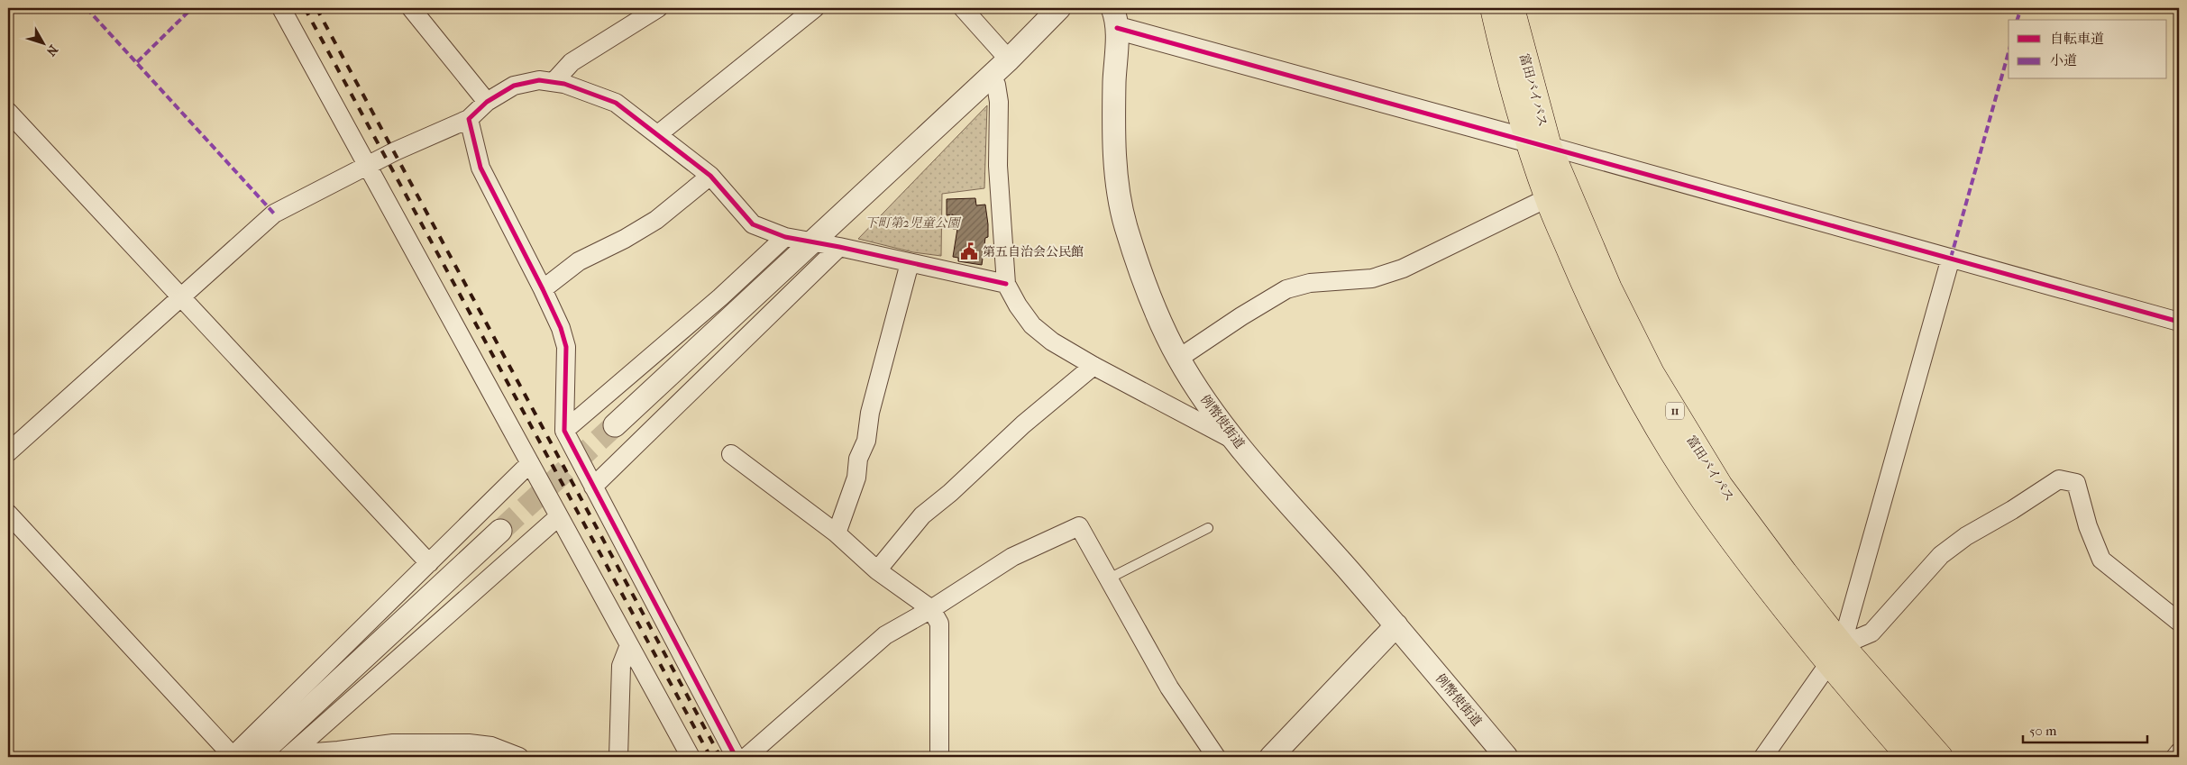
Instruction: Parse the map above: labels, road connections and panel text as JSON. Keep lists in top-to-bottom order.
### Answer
{
  "streets": {
    "main road": ["富田バイパス", "11"],
    "street": ["例幣使街道"]
  },
  "parks": ["下町第2児童公園"],
  "places": {
    "public building": ["第五自治会公民館"]
  },
  "legend": ["自転車道", "小道"],
  "scale_bar": "50 m",
  "north": "bottom right"
}
